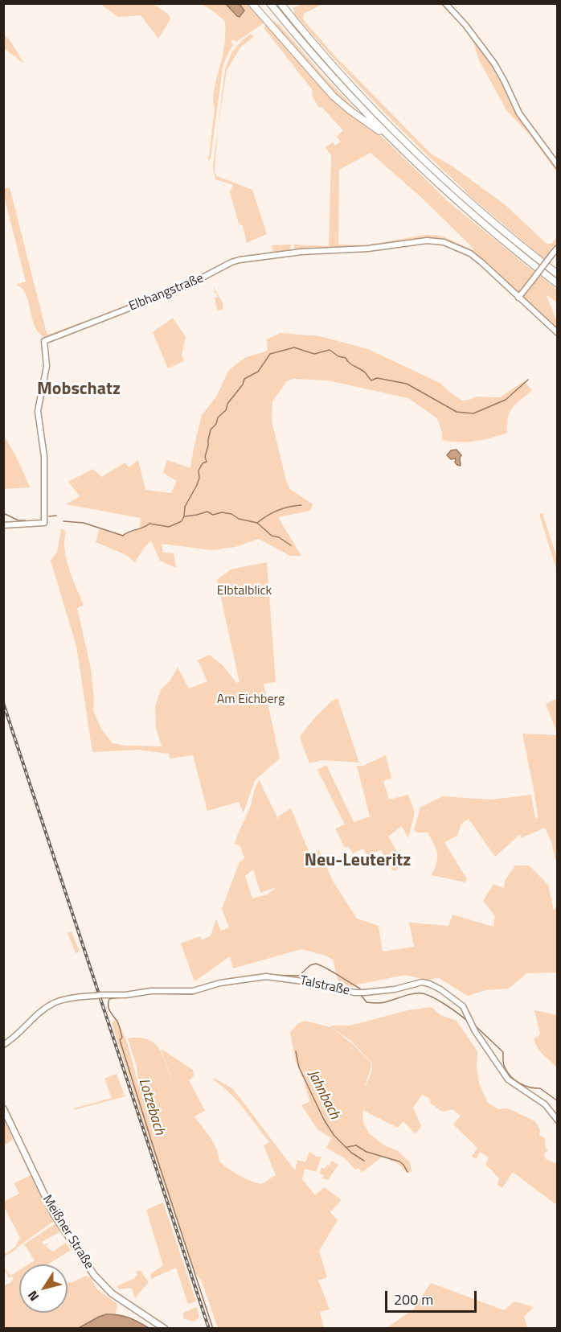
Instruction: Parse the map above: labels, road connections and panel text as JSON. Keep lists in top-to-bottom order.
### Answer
{
  "streets": {
    "main road": ["Meißner Straße"],
    "street": ["Elbhangstraße", "Talstraße"]
  },
  "districts": ["Mobschatz", "Neu-Leuteritz"],
  "water": ["Jahnbach", "Lotzebach"],
  "parks": ["Elbtalblick", "Am Eichberg"],
  "scale_bar": "200 m",
  "north": "bottom left"
}
